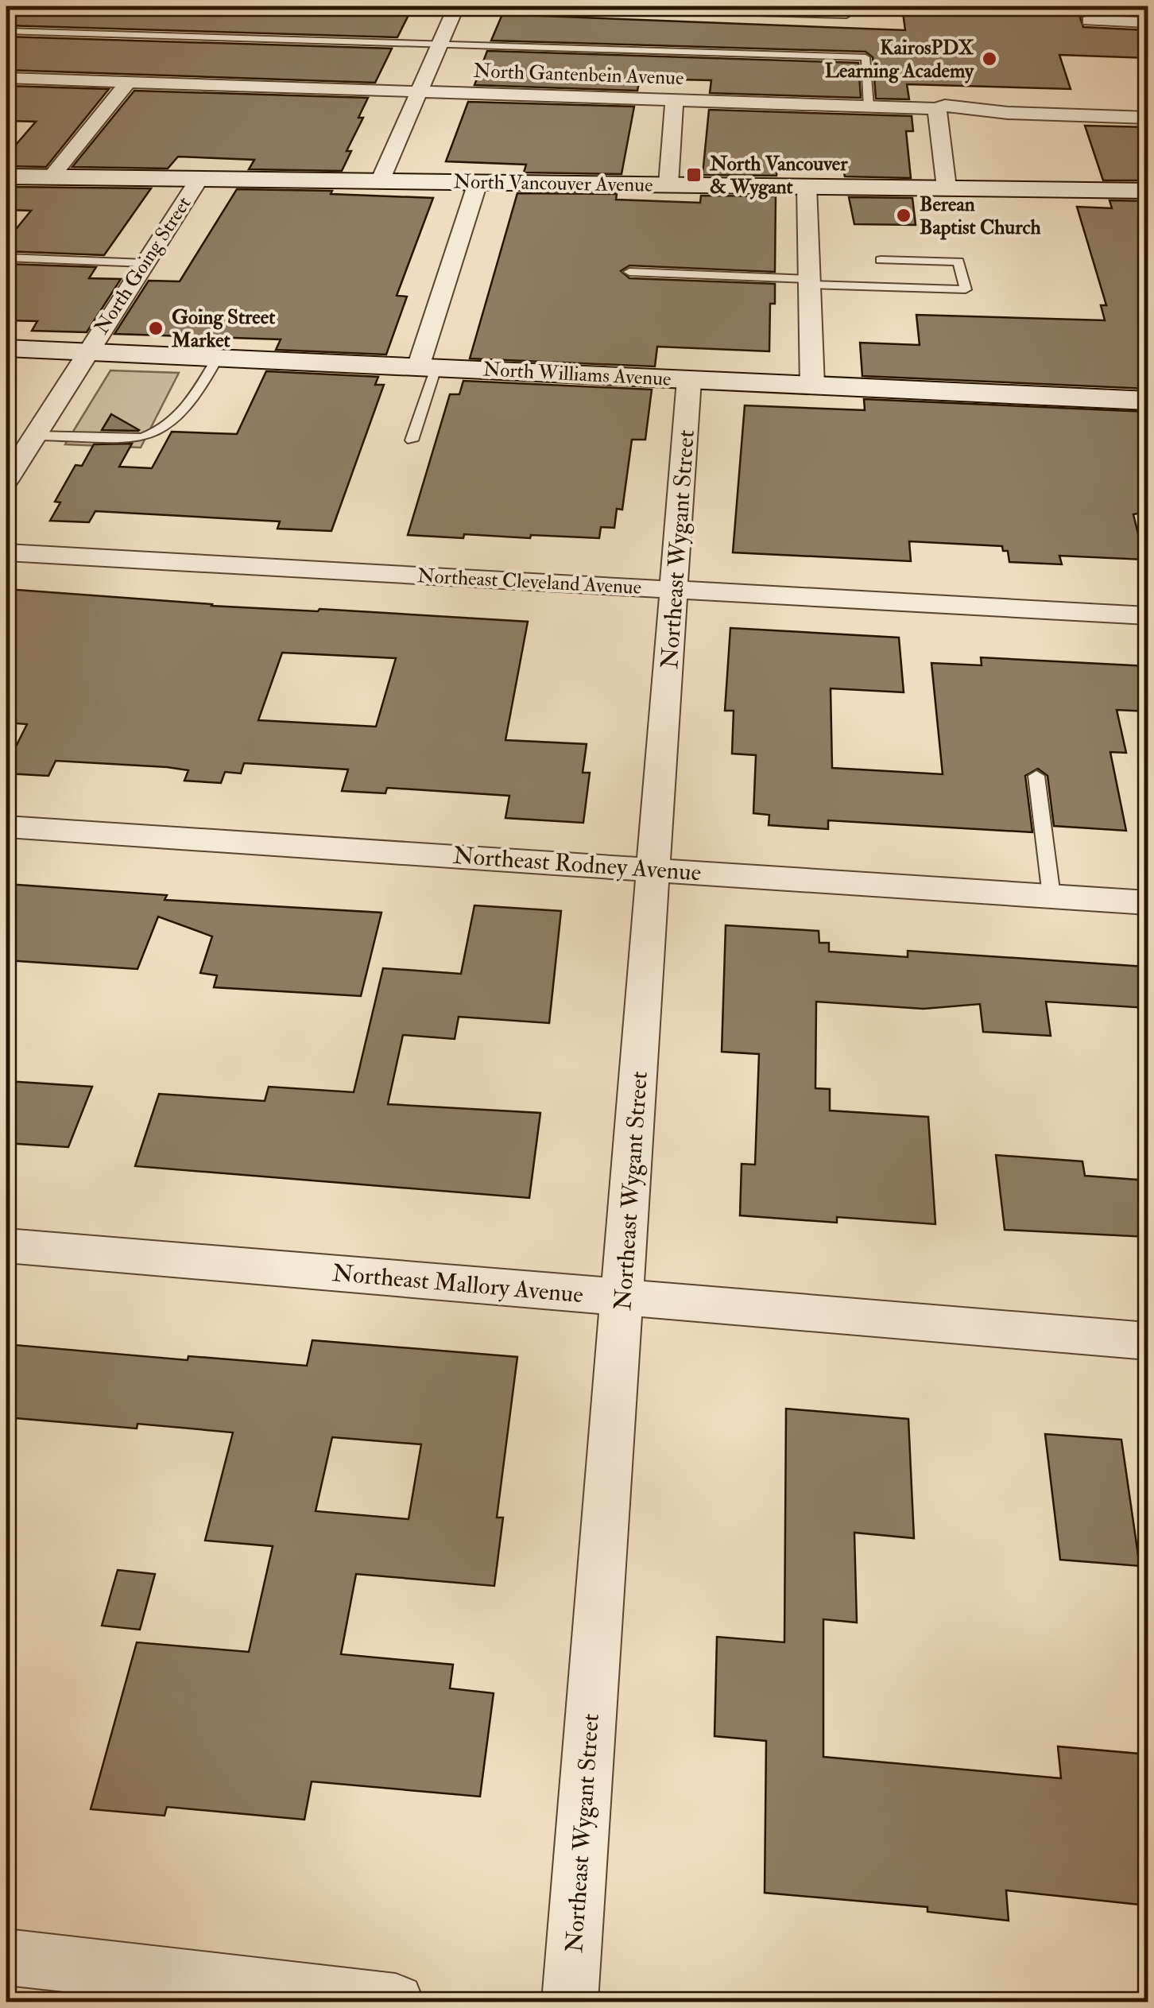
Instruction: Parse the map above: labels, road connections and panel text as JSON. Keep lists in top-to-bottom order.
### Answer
{
  "streets": {
    "main road": ["North Vancouver Avenue", "North Williams Avenue"],
    "street": [
      "North Gantenbein Avenue",
      "North Going Street",
      "Northeast Wygant Street",
      "Northeast Cleveland Avenue",
      "Northeast Rodney Avenue",
      "Northeast Mallory Avenue"
    ]
  },
  "crossings": [
    ["North Vancouver Avenue", "North Going Street"],
    ["North Going Street", "North Williams Avenue"],
    ["North Williams Avenue", "Northeast Wygant Street"],
    ["Northeast Wygant Street", "Northeast Cleveland Avenue"],
    ["Northeast Wygant Street", "Northeast Rodney Avenue"],
    ["Northeast Wygant Street", "Northeast Mallory Avenue"]
  ],
  "places": {
    "other": ["KairosPDX Learning Academy", "Berean Baptist Church", "Going Street Market"],
    "transit": ["North Vancouver & Wygant"]
  }
}
